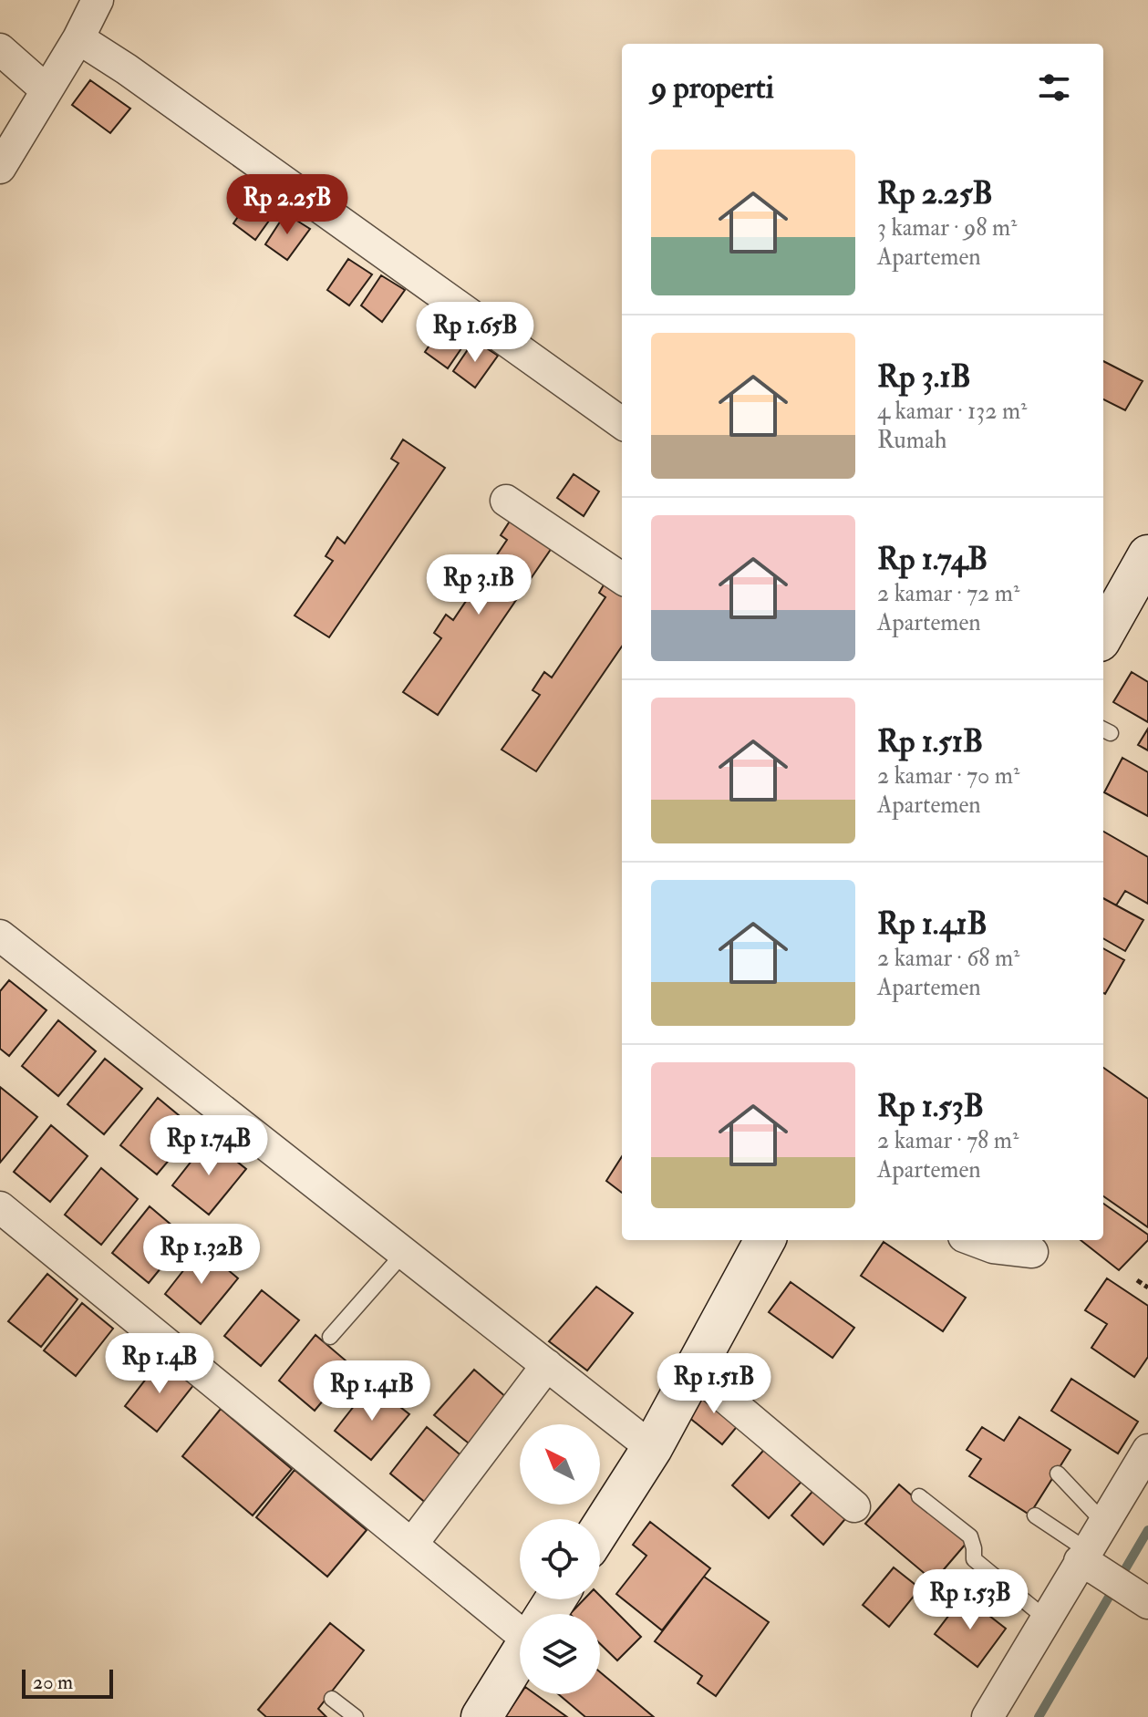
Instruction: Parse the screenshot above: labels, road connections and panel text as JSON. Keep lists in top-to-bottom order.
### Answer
{
  "scale_bar": "20 m",
  "north": "top left",
  "page": {
    "heading": "9 properti",
    "list": [
      {
        "name": "Rp 2.25B",
        "note": "3 kamar · 98 m² · Apartemen"
      },
      {
        "name": "Rp 3.1B",
        "note": "4 kamar · 132 m² · Rumah"
      },
      {
        "name": "Rp 1.74B",
        "note": "2 kamar · 72 m² · Apartemen"
      },
      {
        "name": "Rp 1.51B",
        "note": "2 kamar · 70 m² · Apartemen"
      },
      {
        "name": "Rp 1.41B",
        "note": "2 kamar · 68 m² · Apartemen"
      },
      {
        "name": "Rp 1.53B",
        "note": "2 kamar · 78 m² · Apartemen"
      }
    ],
    "price": [
      "Rp 2.25B",
      "Rp 1.65B",
      "Rp 3.1B",
      "Rp 1.74B",
      "Rp 1.32B",
      "Rp 1.4B",
      "Rp 1.51B",
      "Rp 1.41B",
      "Rp 1.53B"
    ],
    "scale": "20 m"
  }
}
